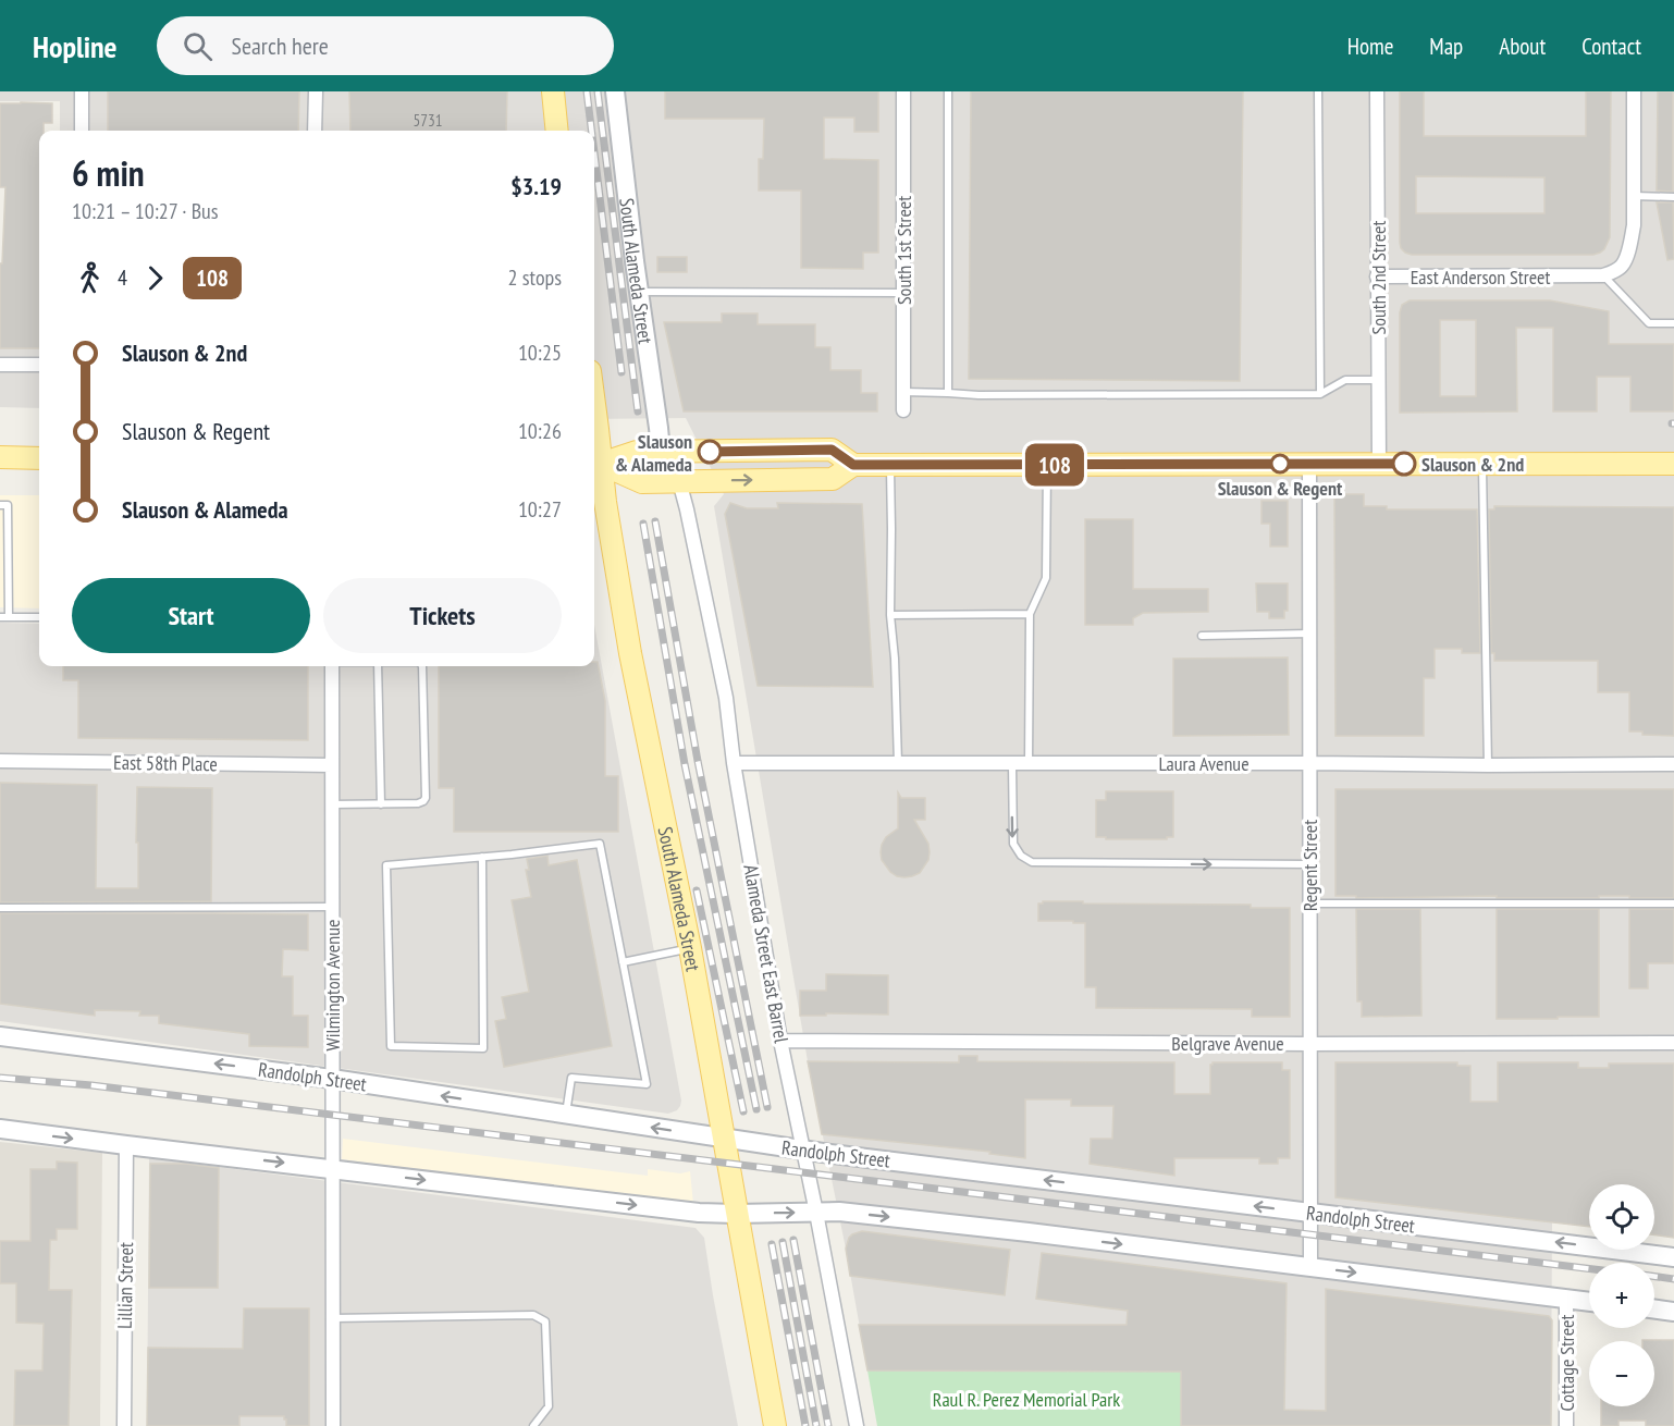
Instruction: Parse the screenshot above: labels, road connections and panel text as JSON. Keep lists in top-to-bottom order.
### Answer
{
  "streets": {
    "main road": ["South Alameda Street"],
    "street": [
      "South 1st Street",
      "East Anderson Street",
      "South 2nd Street",
      "East 58th Place",
      "Laura Avenue",
      "Regent Street",
      "Alameda Street East Barrel",
      "Wilmington Avenue",
      "Belgrave Avenue",
      "Randolph Street",
      "Lillian Street",
      "Cottage Street"
    ]
  },
  "crossings": [
    ["South Alameda Street", "Randolph Street"],
    ["East Anderson Street", "South 2nd Street"],
    ["East 58th Place", "Wilmington Avenue"],
    ["Laura Avenue", "Regent Street"],
    ["Laura Avenue", "Alameda Street East Barrel"],
    ["Regent Street", "Belgrave Avenue"],
    ["Regent Street", "Randolph Street"],
    ["Alameda Street East Barrel", "Belgrave Avenue"],
    ["Alameda Street East Barrel", "Randolph Street"],
    ["Wilmington Avenue", "Randolph Street"]
  ],
  "parks": ["Raul R. Perez Memorial Park"],
  "places": ["Slauson & Alameda", "Slauson & Regent", "Slauson & 2nd"],
  "lines": ["bus line 108"],
  "house_numbers": ["5731"],
  "page": {
    "header": "Hopline",
    "search": "Search here",
    "nav": [
      "Home",
      "Map",
      "About",
      "Contact"
    ],
    "on_map": "108",
    "heading": ["6 min", "10:21 – 10:27 · Bus", "$3.19"],
    "legs": ["4", "108", "2 stops"],
    "list": [
      {
        "name": "Slauson & 2nd",
        "value": "10:25"
      },
      {
        "name": "Slauson & Regent",
        "value": "10:26"
      },
      {
        "name": "Slauson & Alameda",
        "value": "10:27"
      }
    ],
    "buttons": ["Start", "Tickets"],
    "map_buttons": ["+", "−"]
  }
}
